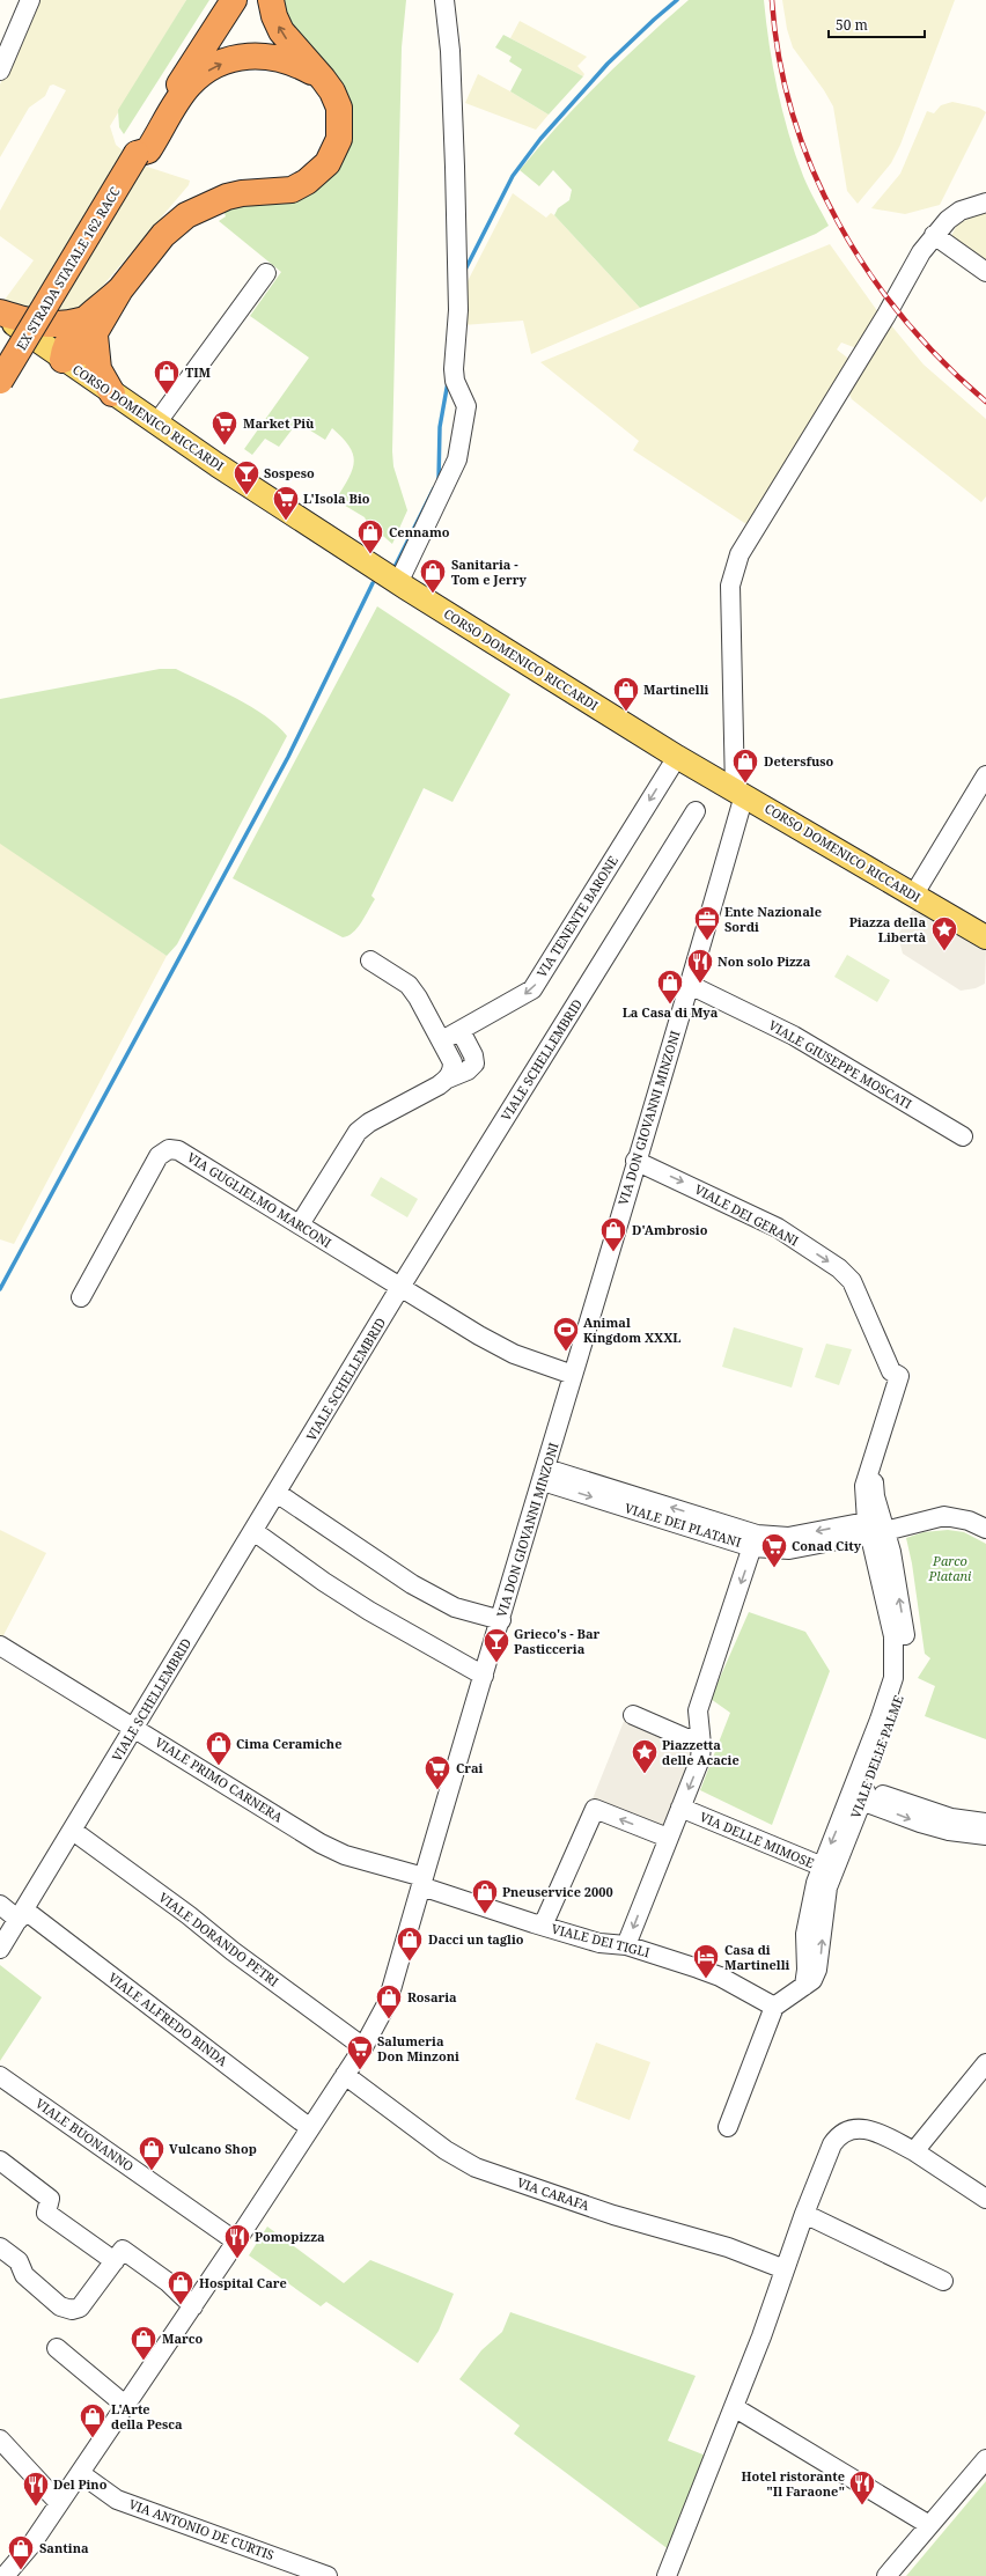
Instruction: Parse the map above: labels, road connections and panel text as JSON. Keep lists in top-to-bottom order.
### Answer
{
  "streets": {
    "highway": ["EX STRADA STATALE 162 RACC"],
    "main road": ["CORSO DOMENICO RICCARDI"],
    "street": [
      "VIA TENENTE BARONE",
      "VIALE SCHELLEMBRID",
      "VIALE GIUSEPPE MOSCATI",
      "VIA DON GIOVANNI MINZONI",
      "VIA GUGLIELMO MARCONI",
      "VIALE DEI GERANI",
      "VIALE DEI PLATANI",
      "VIALE DELLE PALME",
      "VIALE PRIMO CARNERA",
      "VIA DELLE MIMOSE",
      "VIALE DORANDO PETRI",
      "VIALE DEI TIGLI",
      "VIALE ALFREDO BINDA",
      "VIALE BUONANNO",
      "VIA CARAFA",
      "VIA ANTONIO DE CURTIS"
    ]
  },
  "crossings": [
    ["CORSO DOMENICO RICCARDI", "VIA TENENTE BARONE"],
    ["CORSO DOMENICO RICCARDI", "VIA DON GIOVANNI MINZONI"],
    ["VIALE SCHELLEMBRID", "VIA GUGLIELMO MARCONI"],
    ["VIALE SCHELLEMBRID", "VIALE PRIMO CARNERA"],
    ["VIALE SCHELLEMBRID", "VIALE DORANDO PETRI"],
    ["VIALE SCHELLEMBRID", "VIALE ALFREDO BINDA"],
    ["VIALE GIUSEPPE MOSCATI", "VIA DON GIOVANNI MINZONI"],
    ["VIA DON GIOVANNI MINZONI", "VIA GUGLIELMO MARCONI"],
    ["VIA DON GIOVANNI MINZONI", "VIALE DEI GERANI"],
    ["VIA DON GIOVANNI MINZONI", "VIALE DEI PLATANI"],
    ["VIA DON GIOVANNI MINZONI", "VIALE PRIMO CARNERA"],
    ["VIA DON GIOVANNI MINZONI", "VIALE DORANDO PETRI"],
    ["VIA DON GIOVANNI MINZONI", "VIALE DEI TIGLI"],
    ["VIA DON GIOVANNI MINZONI", "VIALE ALFREDO BINDA"],
    ["VIA DON GIOVANNI MINZONI", "VIALE BUONANNO"],
    ["VIA DON GIOVANNI MINZONI", "VIA CARAFA"],
    ["VIA DON GIOVANNI MINZONI", "VIA ANTONIO DE CURTIS"],
    ["VIALE DEI GERANI", "VIALE DEI PLATANI"],
    ["VIALE DEI GERANI", "VIALE DELLE PALME"],
    ["VIALE DEI PLATANI", "VIALE DELLE PALME"],
    ["VIALE DELLE PALME", "VIA DELLE MIMOSE"],
    ["VIALE DELLE PALME", "VIALE DEI TIGLI"],
    ["VIALE PRIMO CARNERA", "VIALE DEI TIGLI"]
  ],
  "one_way": ["VIA TENENTE BARONE", "VIALE DEI GERANI"],
  "parks": ["Parco Platani"],
  "places": {
    "shop": [
      "TIM",
      "Cennamo",
      "Sanitaria - Tom e Jerry",
      "Martinelli",
      "Detersfuso",
      "La Casa di Mya",
      "D'Ambrosio",
      "Cima Ceramiche",
      "Pneuservice 2000",
      "Dacci un taglio",
      "Rosaria",
      "Vulcano Shop",
      "Hospital Care",
      "Marco",
      "L'Arte della Pesca",
      "Santina"
    ],
    "supermarket": [
      "Market Più",
      "L'Isola Bio",
      "Conad City",
      "Crai",
      "Salumeria Don Minzoni"
    ],
    "bar": ["Sospeso", "Grieco's - Bar Pasticceria"],
    "office": ["Ente Nazionale Sordi"],
    "place": ["Piazza della Libertà", "Piazzetta delle Acacie"],
    "restaurant": [
      "Non solo Pizza",
      "Pomopizza",
      "Hotel ristorante \"Il Faraone\"",
      "Del Pino"
    ],
    "sports": ["Animal Kingdom XXXL"],
    "hotel": ["Casa di Martinelli"]
  },
  "scale_bar": "50 m"
}
